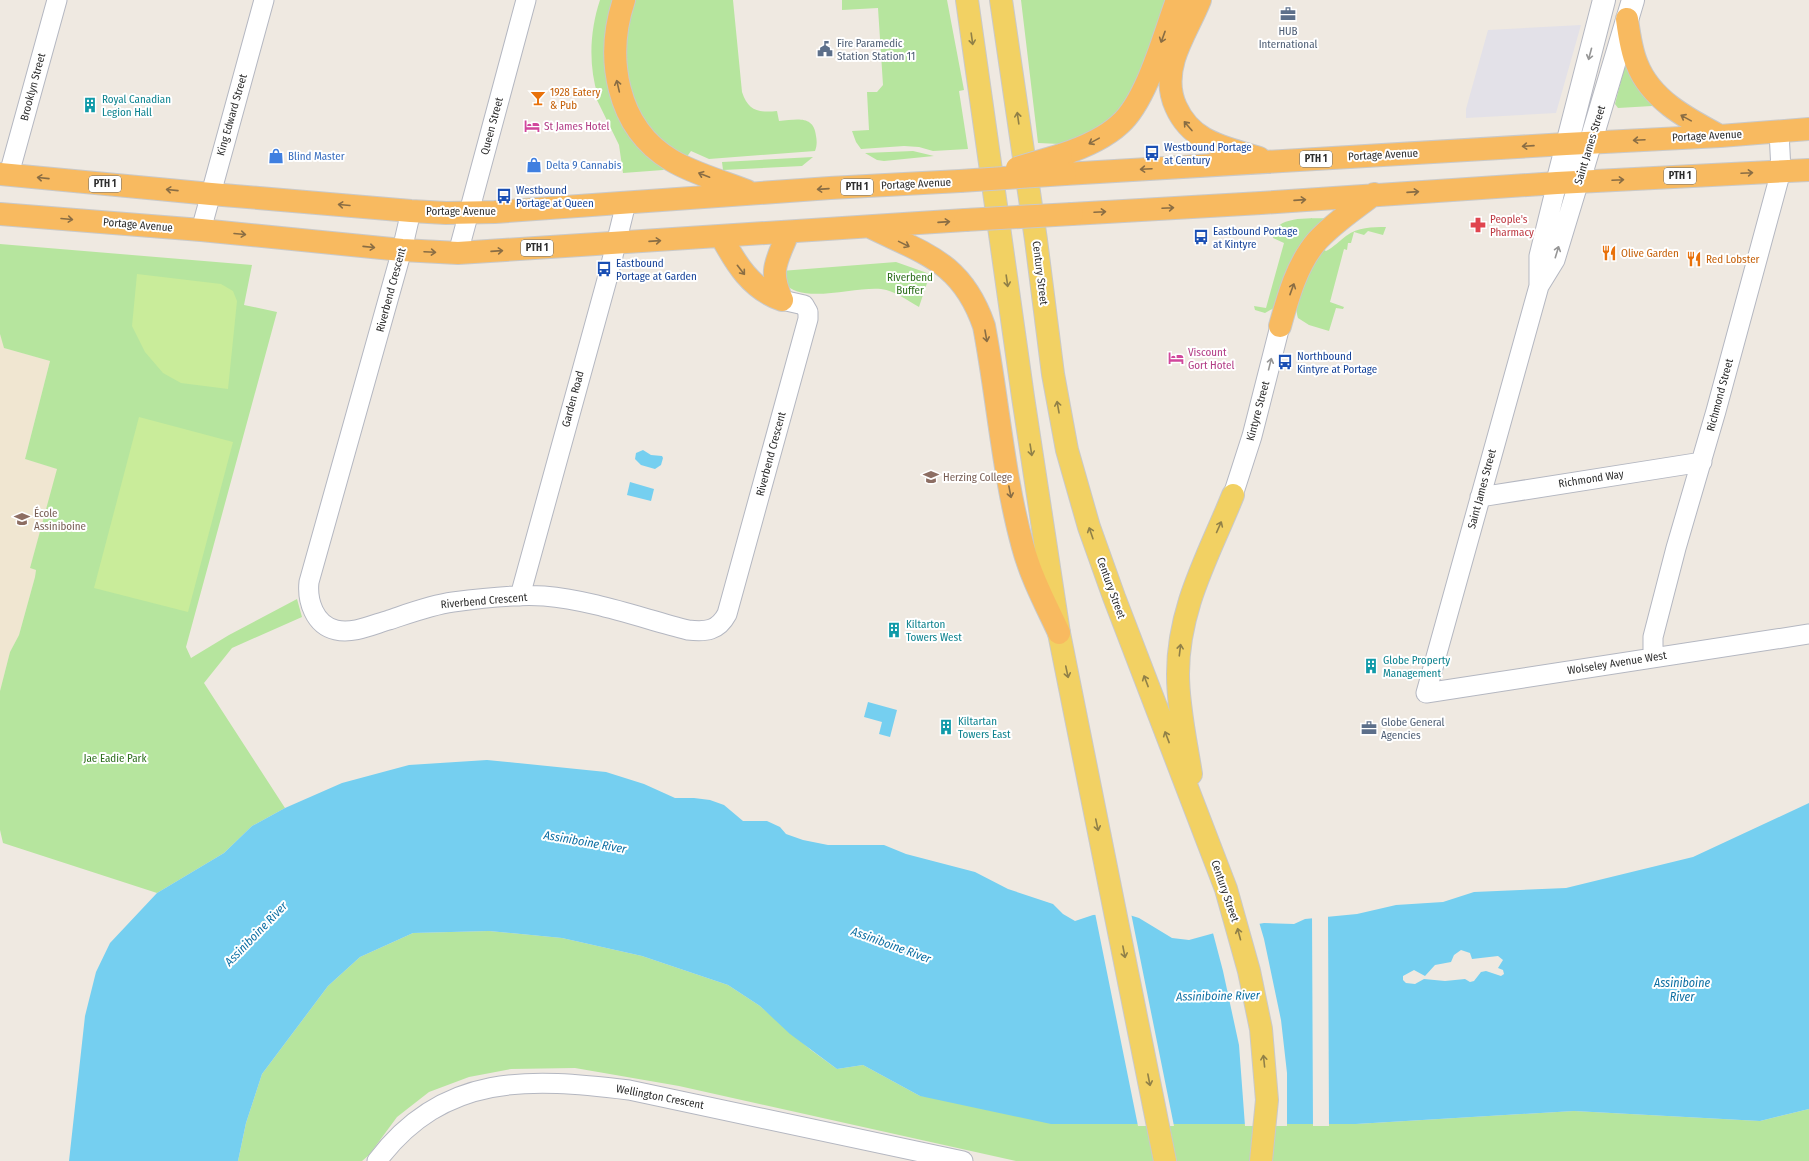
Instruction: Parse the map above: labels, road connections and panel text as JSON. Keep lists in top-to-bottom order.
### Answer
{
  "streets": {
    "highway": ["Portage Avenue", "PTH 1"],
    "main road": ["Saint James Street", "Century Street"],
    "street": [
      "Brooklyn Street",
      "King Edward Street",
      "Queen Street",
      "Riverbend Crescent",
      "Richmond Street",
      "Garden Road",
      "Kintyre Street",
      "Richmond Way",
      "Wolseley Avenue West",
      "Wellington Crescent"
    ]
  },
  "crossings": [
    ["Brooklyn Street", "Portage Avenue"],
    ["King Edward Street", "Portage Avenue"],
    ["Queen Street", "Portage Avenue"],
    ["Portage Avenue", "Saint James Street"],
    ["Portage Avenue", "Riverbend Crescent"],
    ["Portage Avenue", "Richmond Street"],
    ["Portage Avenue", "Garden Road"],
    ["Saint James Street", "Richmond Way"],
    ["Saint James Street", "Wolseley Avenue West"],
    ["Riverbend Crescent", "Garden Road"],
    ["Richmond Street", "Richmond Way"],
    ["Richmond Street", "Wolseley Avenue West"]
  ],
  "one_way": ["Kintyre Street"],
  "water": ["Assiniboine River"],
  "parks": ["Riverbend Buffer", "Jae Eadie Park"],
  "places": {
    "office": ["HUB International", "Globe General Agencies"],
    "public building": ["Fire Paramedic Station Station 11"],
    "bar": ["1928 Eatery & Pub"],
    "building": [
      "Royal Canadian Legion Hall",
      "Kiltarton Towers West",
      "Globe Property Management",
      "Kiltartan Towers East"
    ],
    "hotel": ["St James Hotel", "Viscount Gort Hotel"],
    "bus stop": [
      "Westbound Portage at Century",
      "Westbound Portage at Queen",
      "Eastbound Portage at Kintyre",
      "Eastbound Portage at Garden",
      "Northbound Kintyre at Portage"
    ],
    "shop": ["Blind Master", "Delta 9 Cannabis"],
    "pharmacy": ["People's Pharmacy"],
    "restaurant": ["Olive Garden", "Red Lobster"],
    "school or university": ["Herzing College", "École Assiniboine"]
  }
}
